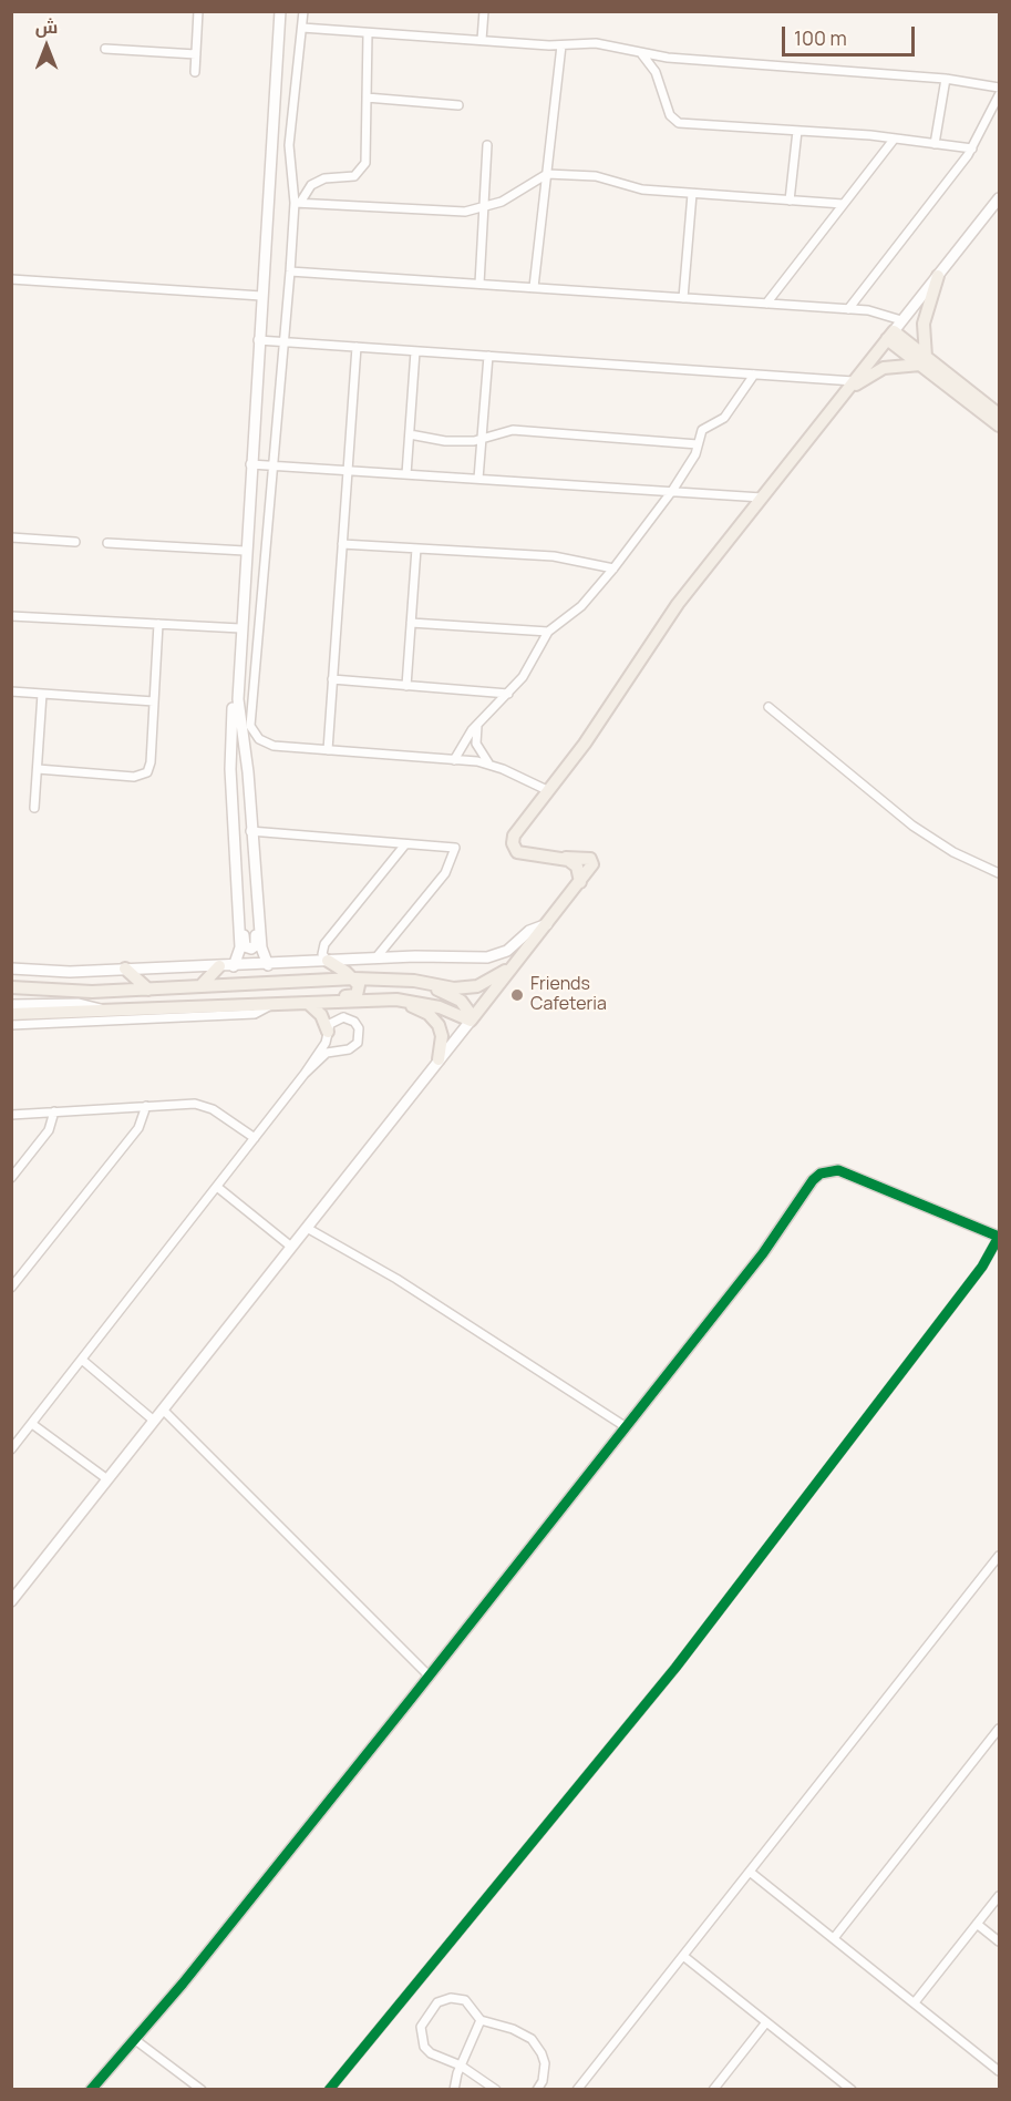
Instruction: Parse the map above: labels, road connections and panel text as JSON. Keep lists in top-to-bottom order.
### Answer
{
  "places": ["Friends Cafeteria"],
  "scale_bar": "100 m",
  "north": "top"
}
